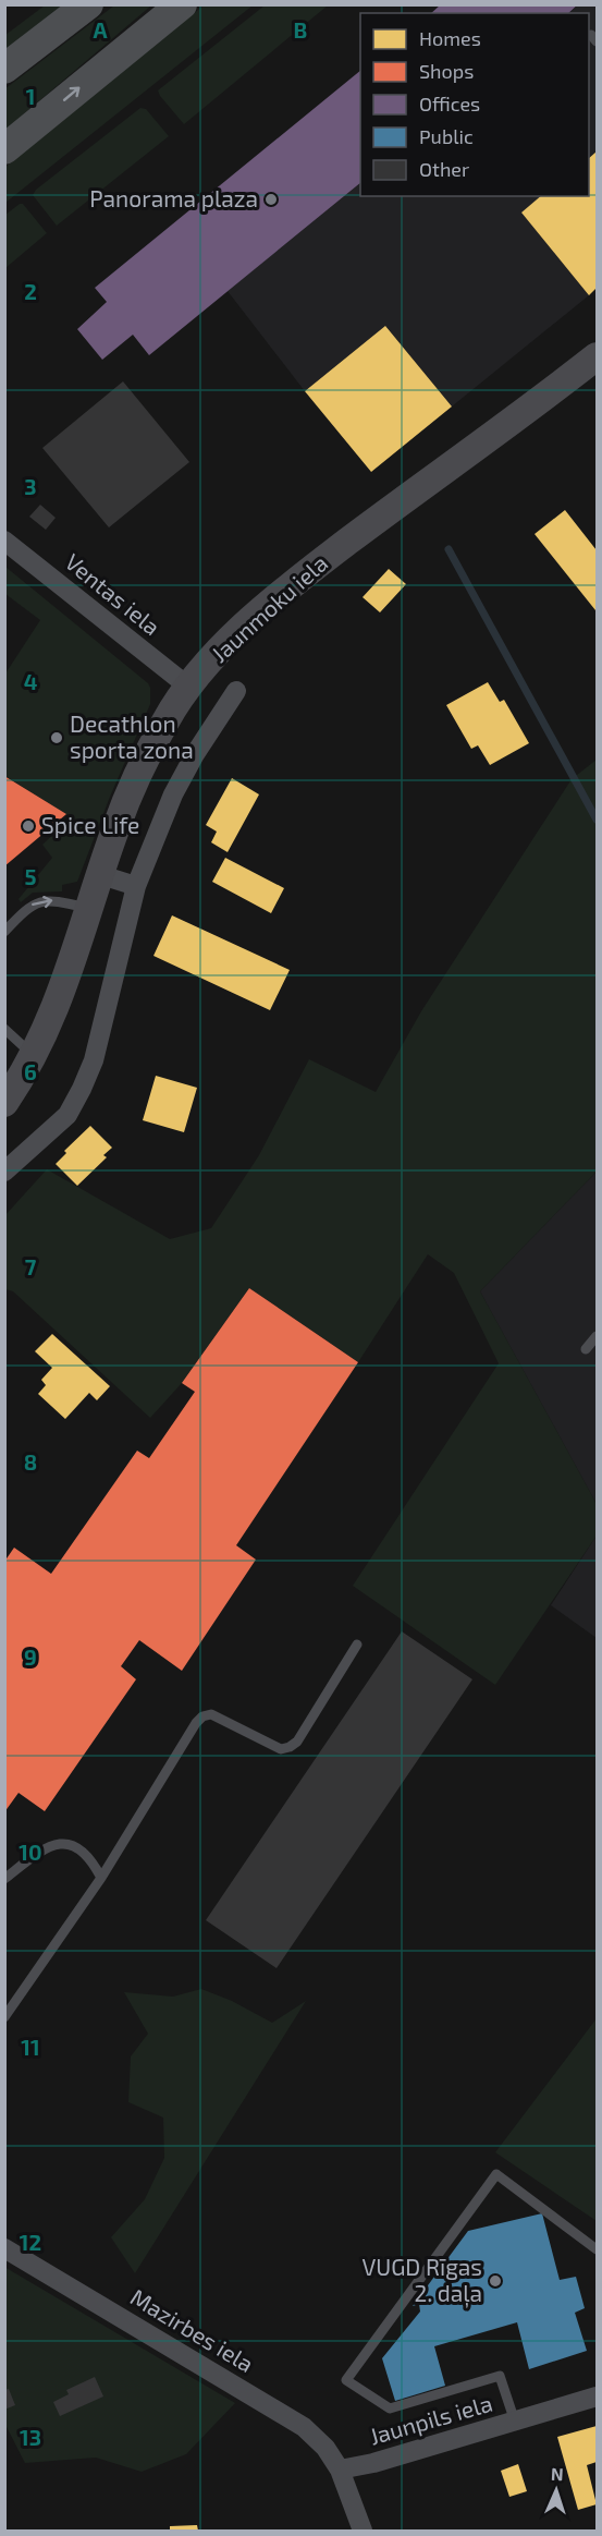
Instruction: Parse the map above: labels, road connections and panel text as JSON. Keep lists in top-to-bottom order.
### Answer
{
  "streets": {
    "street": [
      "Ventas iela",
      "Jaunmoku iela",
      "Mazirbes iela",
      "Jaunpils iela"
    ]
  },
  "crossings": [
    ["Ventas iela", "Jaunmoku iela"],
    ["Mazirbes iela", "Jaunpils iela"]
  ],
  "places": [
    "Panorama plaza",
    "Decathlon sporta zona",
    "Spice Life",
    "VUGD Rīgas 2. daļa"
  ],
  "legend": [
    "Homes",
    "Shops",
    "Offices",
    "Public",
    "Other"
  ],
  "north": "top",
  "grid": {
    "columns": ["A", "B"],
    "rows": [
      "1",
      "2",
      "3",
      "4",
      "5",
      "6",
      "7",
      "8",
      "9",
      "10",
      "11",
      "12",
      "13"
    ]
  }
}
